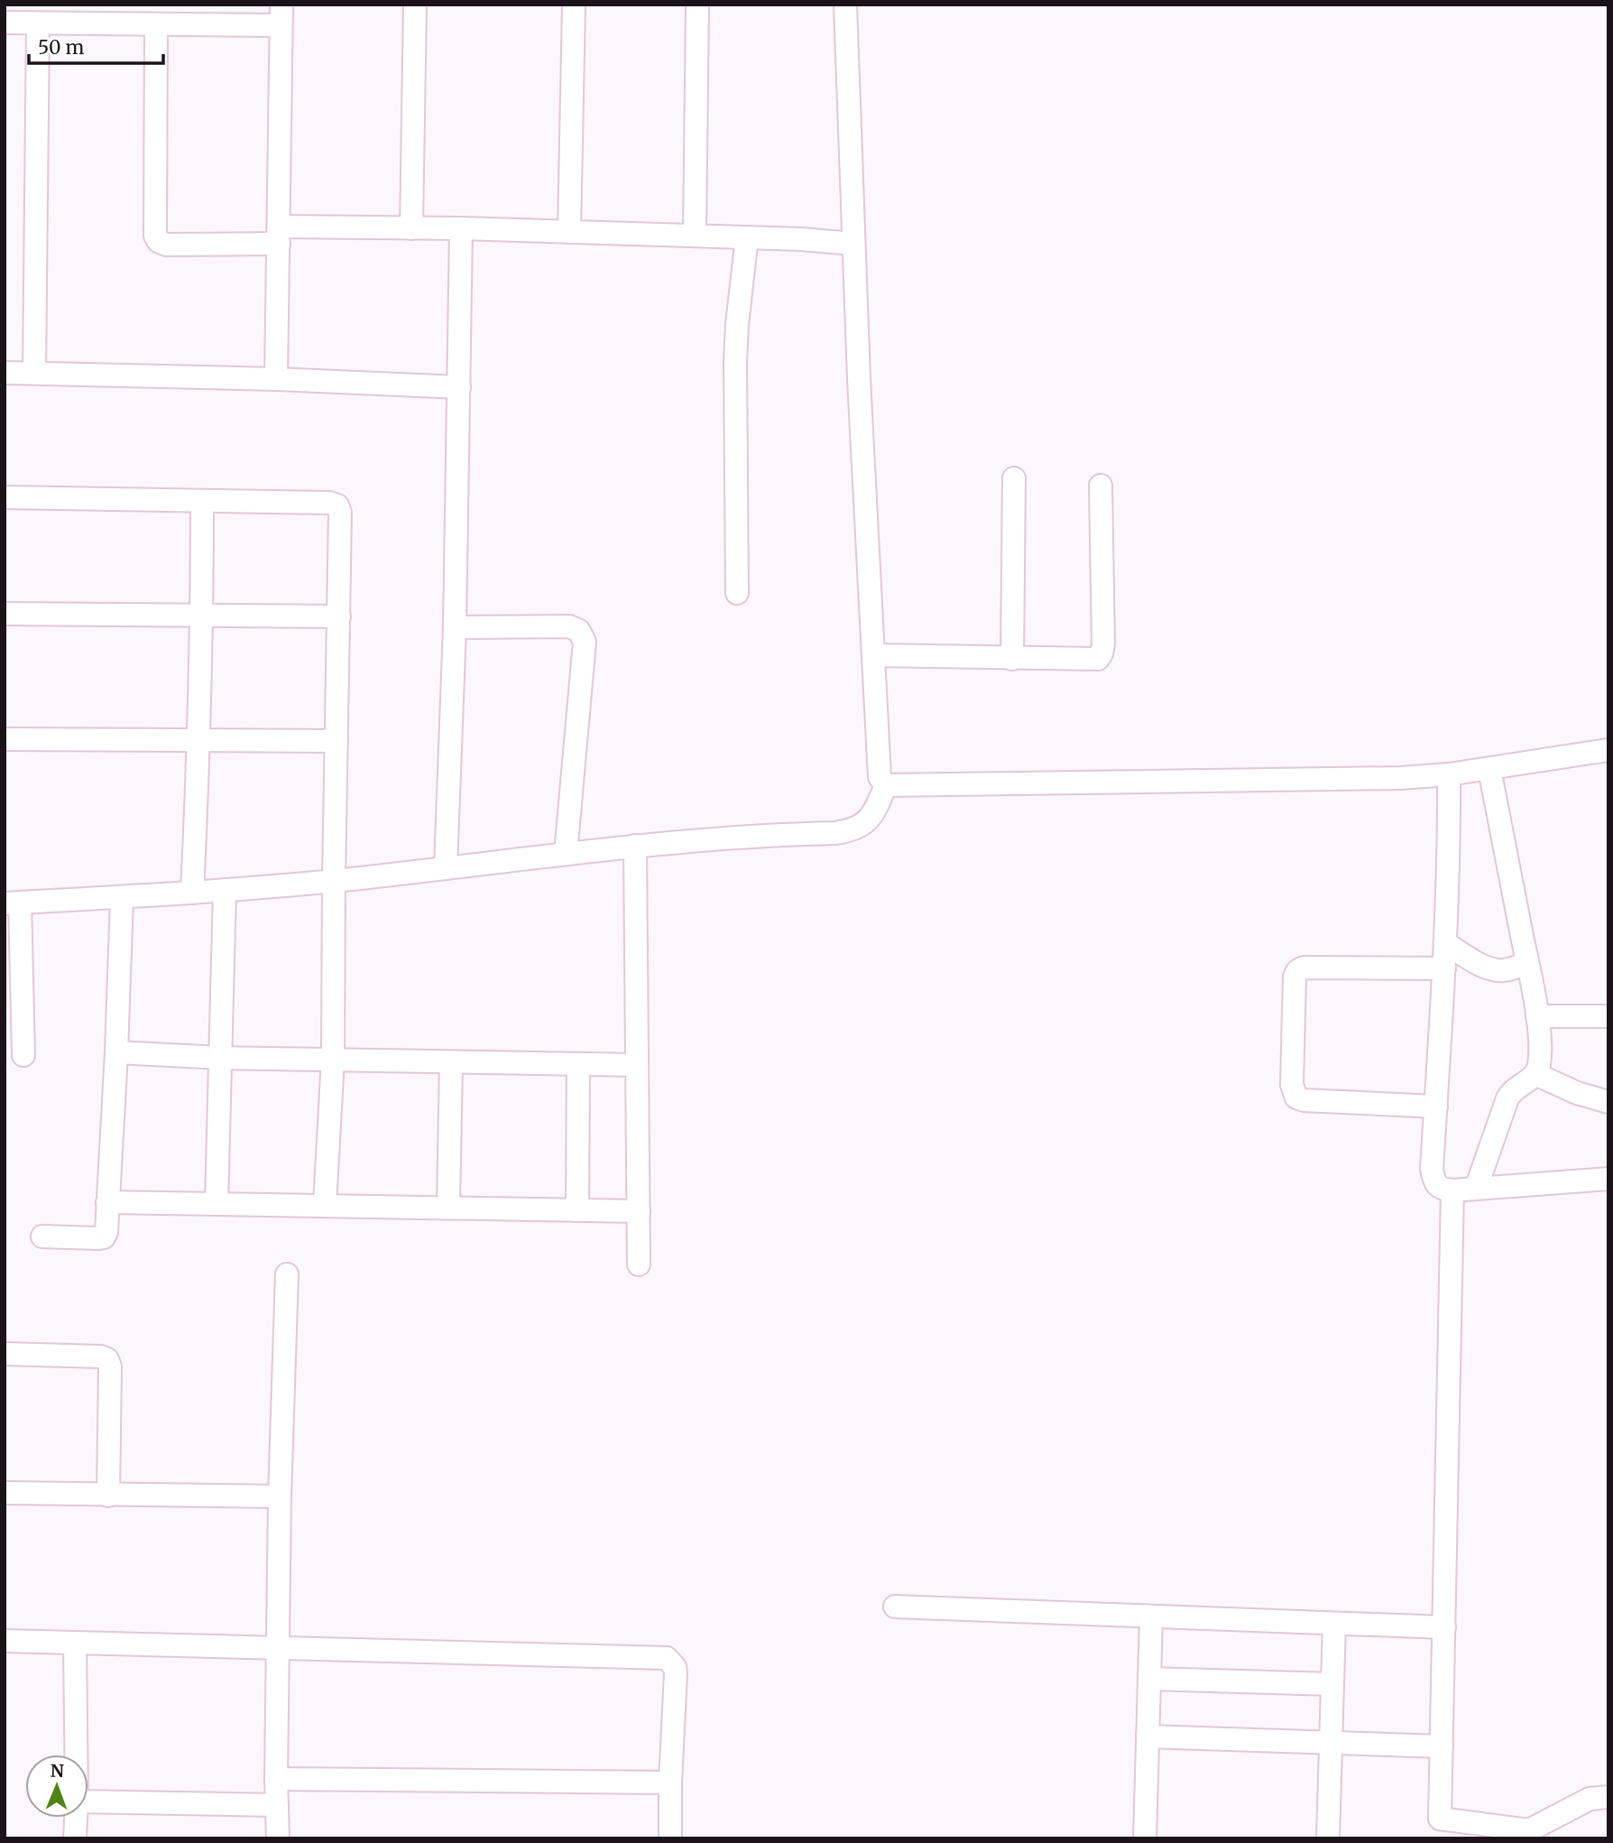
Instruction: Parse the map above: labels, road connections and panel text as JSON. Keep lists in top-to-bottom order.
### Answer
{
  "scale_bar": "50 m",
  "north": "top"
}
